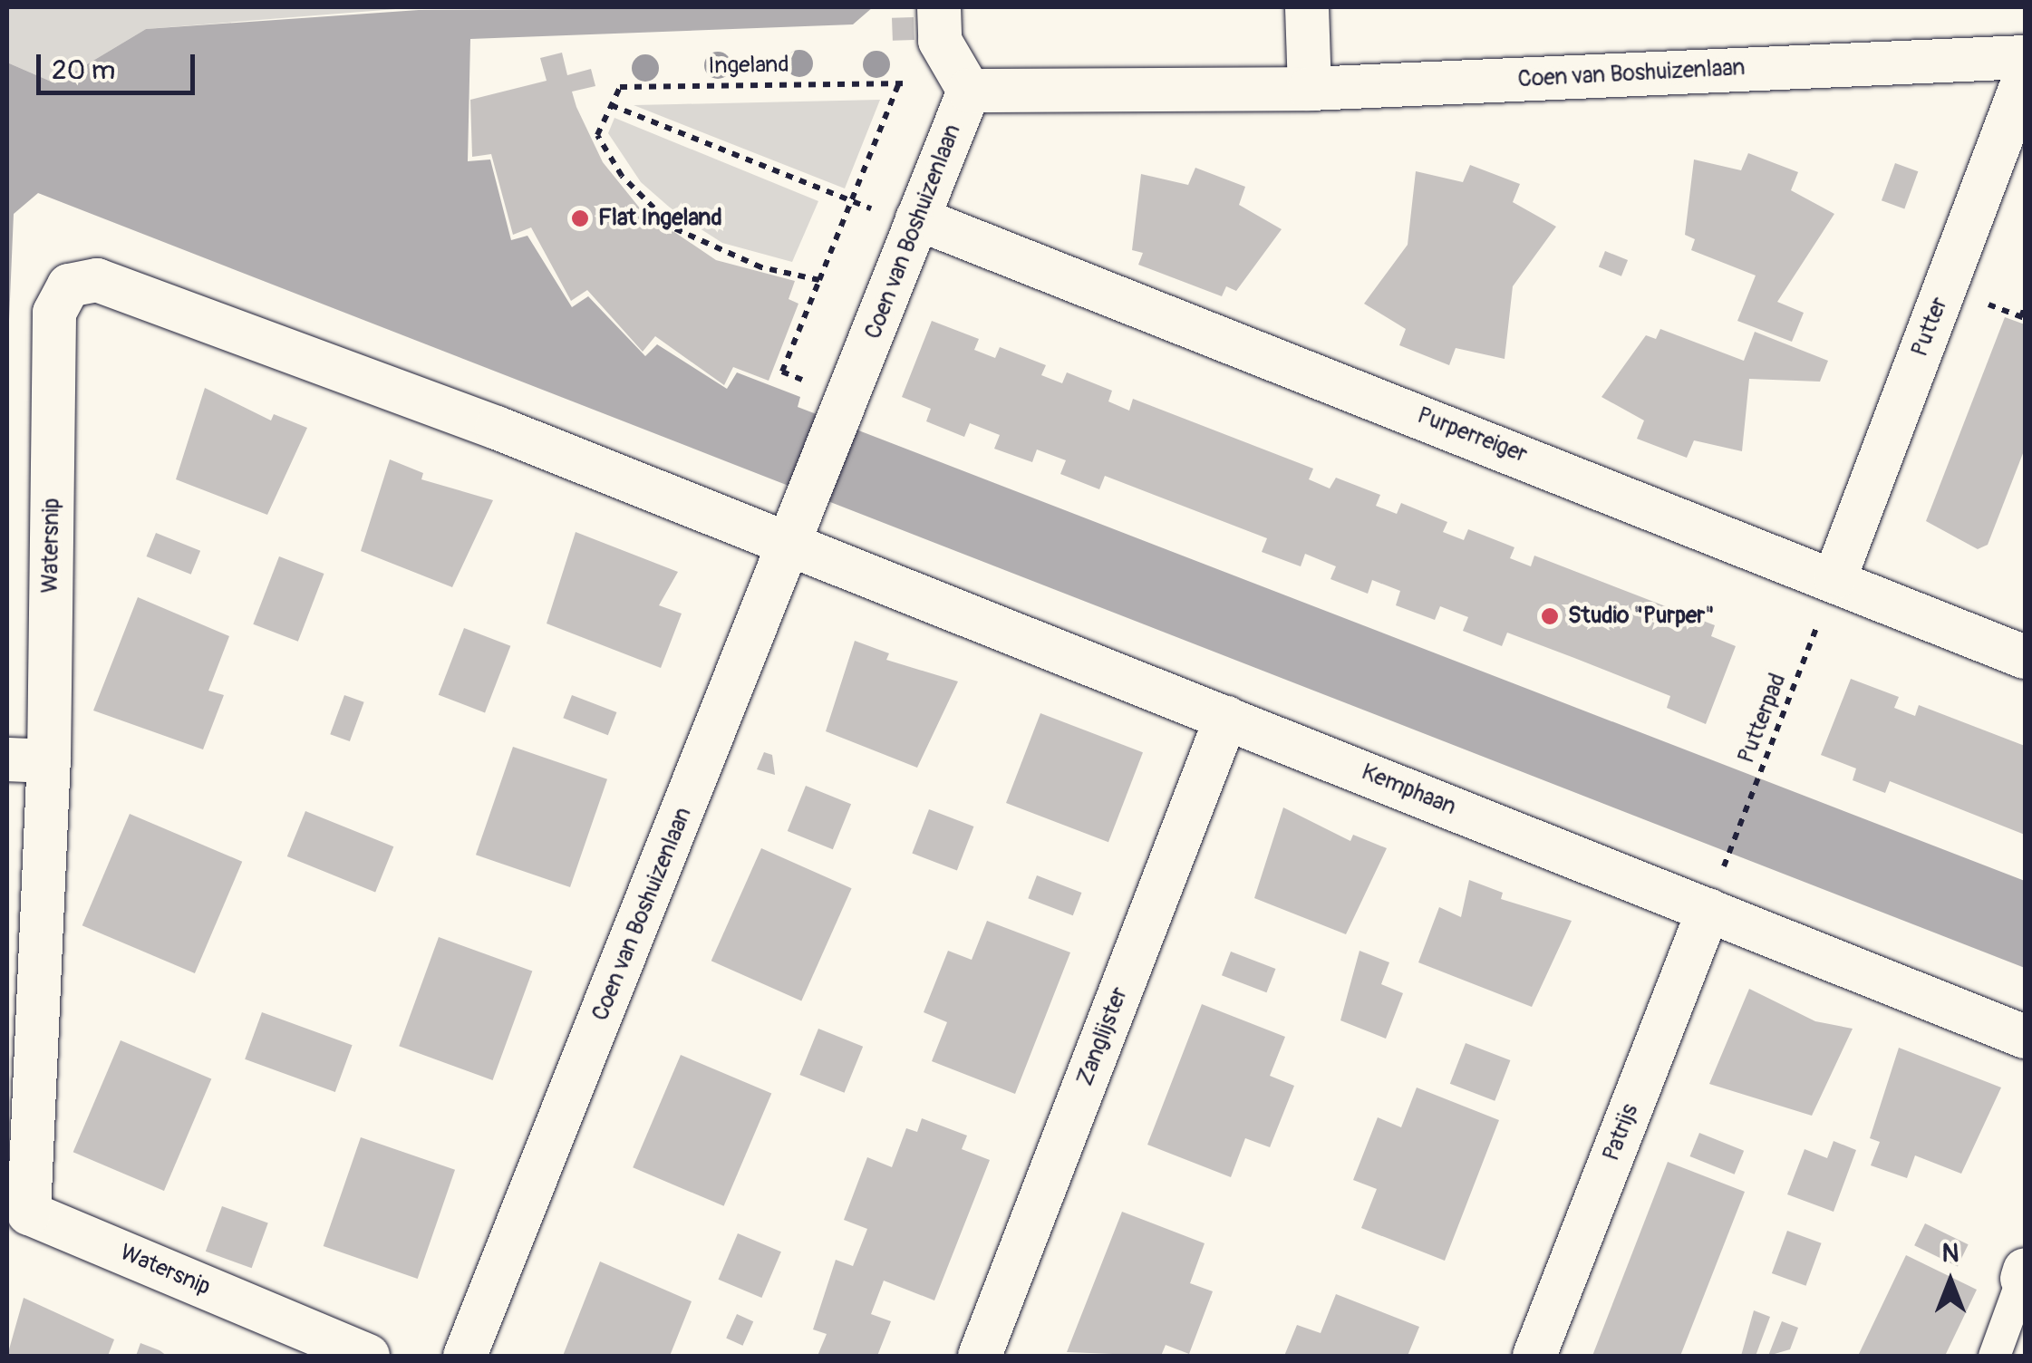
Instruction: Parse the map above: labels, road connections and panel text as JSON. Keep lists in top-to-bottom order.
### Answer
{
  "streets": {
    "street": [
      "Coen van Boshuizenlaan",
      "Putter",
      "Purperreiger",
      "Watersnip",
      "Kemphaan",
      "Zanglijster",
      "Patrijs"
    ],
    "path": ["Ingeland", "Putterpad"]
  },
  "crossings": [
    ["Ingeland", "Coen van Boshuizenlaan"],
    ["Coen van Boshuizenlaan", "Purperreiger"],
    ["Coen van Boshuizenlaan", "Watersnip"],
    ["Coen van Boshuizenlaan", "Kemphaan"],
    ["Putter", "Purperreiger"],
    ["Putter", "Putterpad"],
    ["Purperreiger", "Putterpad"],
    ["Watersnip", "Kemphaan"],
    ["Putterpad", "Kemphaan"],
    ["Putterpad", "Patrijs"],
    ["Kemphaan", "Zanglijster"],
    ["Kemphaan", "Patrijs"]
  ],
  "places": ["Flat Ingeland", "Studio \"Purper\""],
  "scale_bar": "20 m",
  "north": "top"
}
